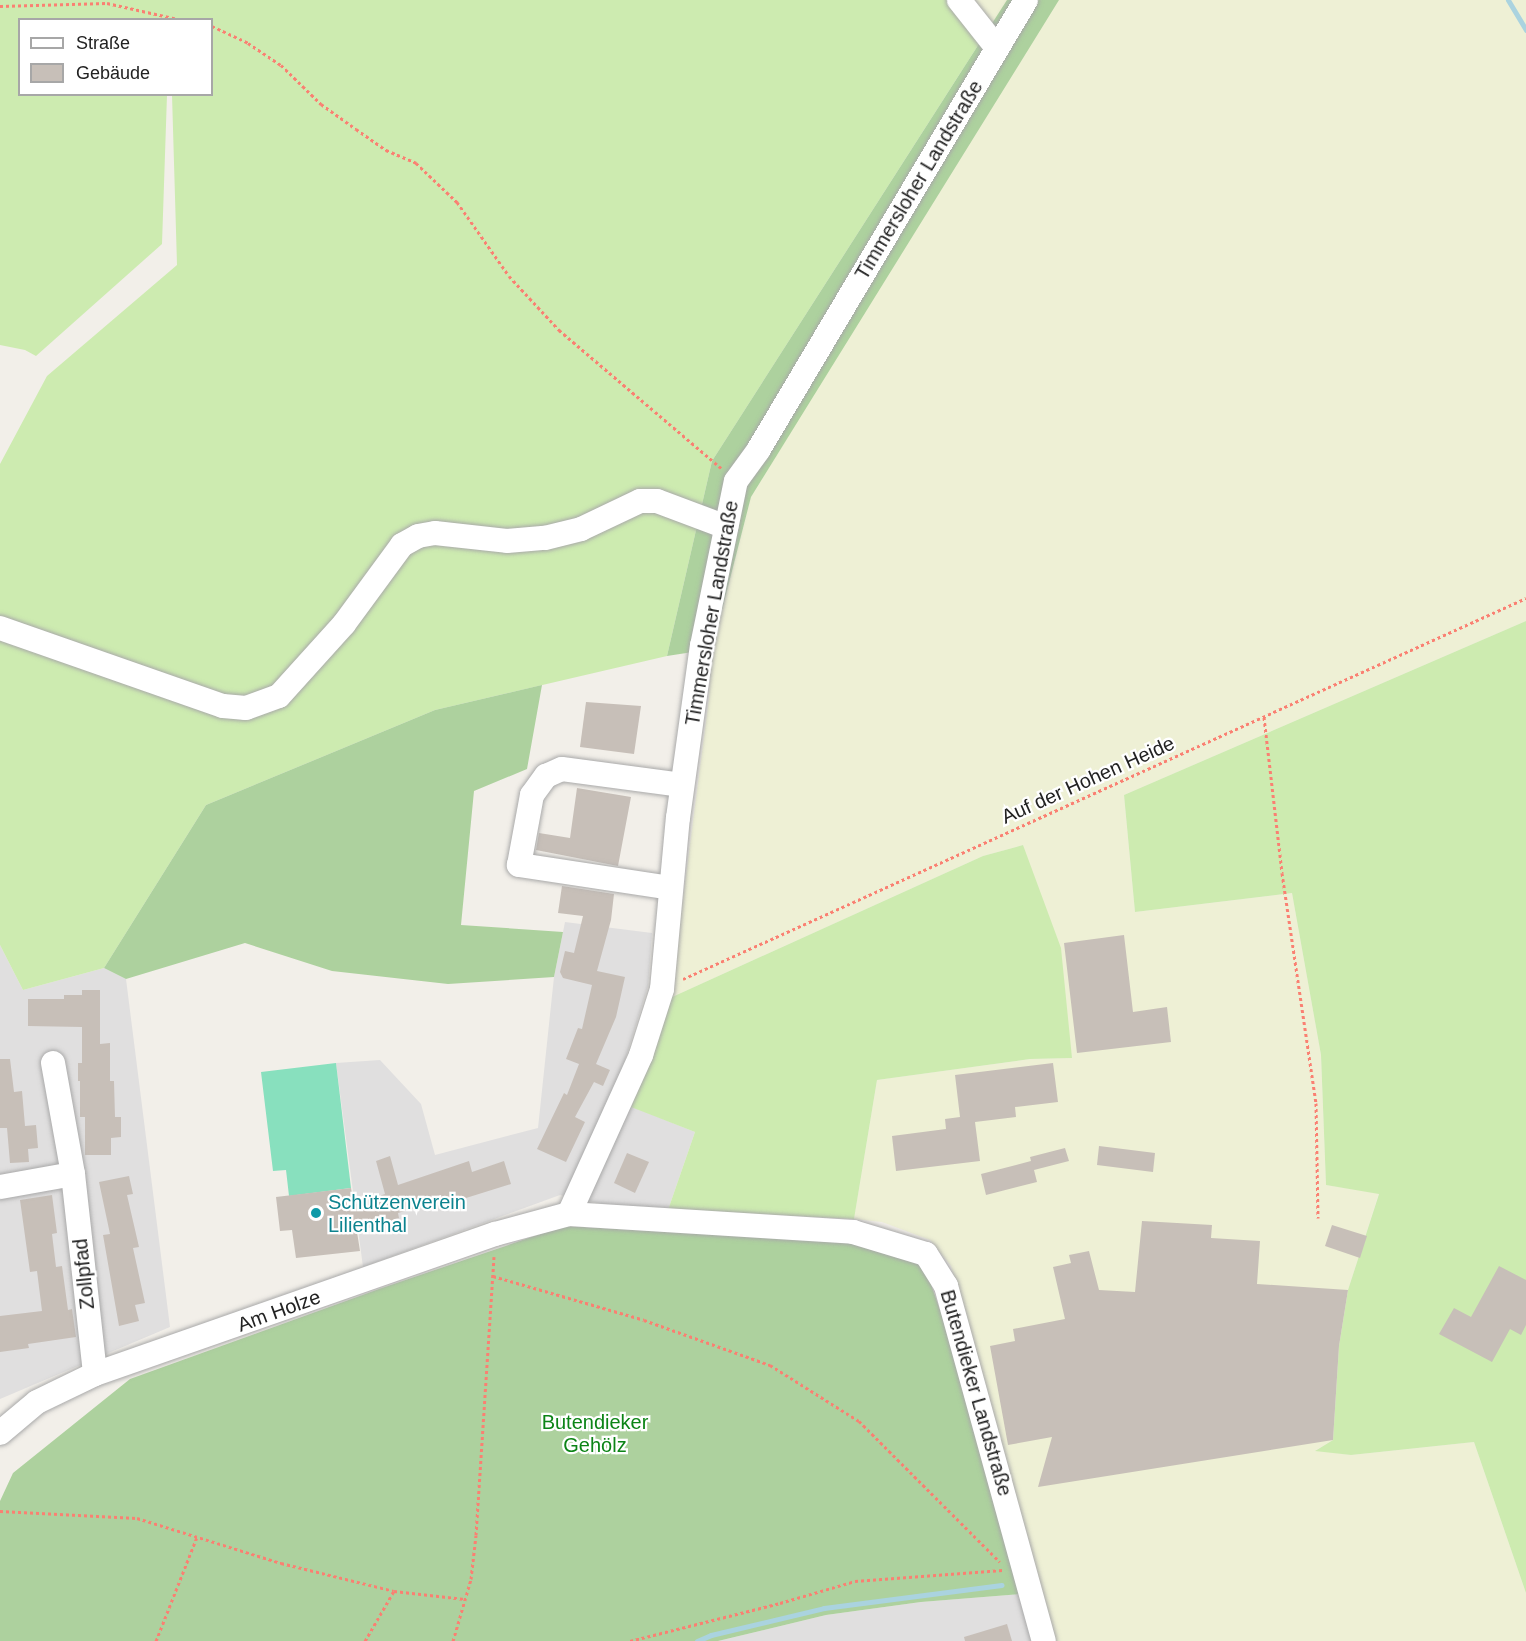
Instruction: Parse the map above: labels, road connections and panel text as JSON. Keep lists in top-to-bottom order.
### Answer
{
  "streets": {
    "street": [
      "Timmersloher Landstraße",
      "Zollpfad",
      "Am Holze",
      "Butendieker Landstraße"
    ],
    "path": ["Auf der Hohen Heide"]
  },
  "crossings": [
    ["Timmersloher Landstraße", "Auf der Hohen Heide"],
    ["Timmersloher Landstraße", "Am Holze"],
    ["Timmersloher Landstraße", "Butendieker Landstraße"],
    ["Zollpfad", "Am Holze"],
    ["Am Holze", "Butendieker Landstraße"]
  ],
  "parks": ["Butendieker Gehölz"],
  "places": ["Schützenverein Lilienthal"],
  "legend": ["Straße", "Gebäude"]
}
